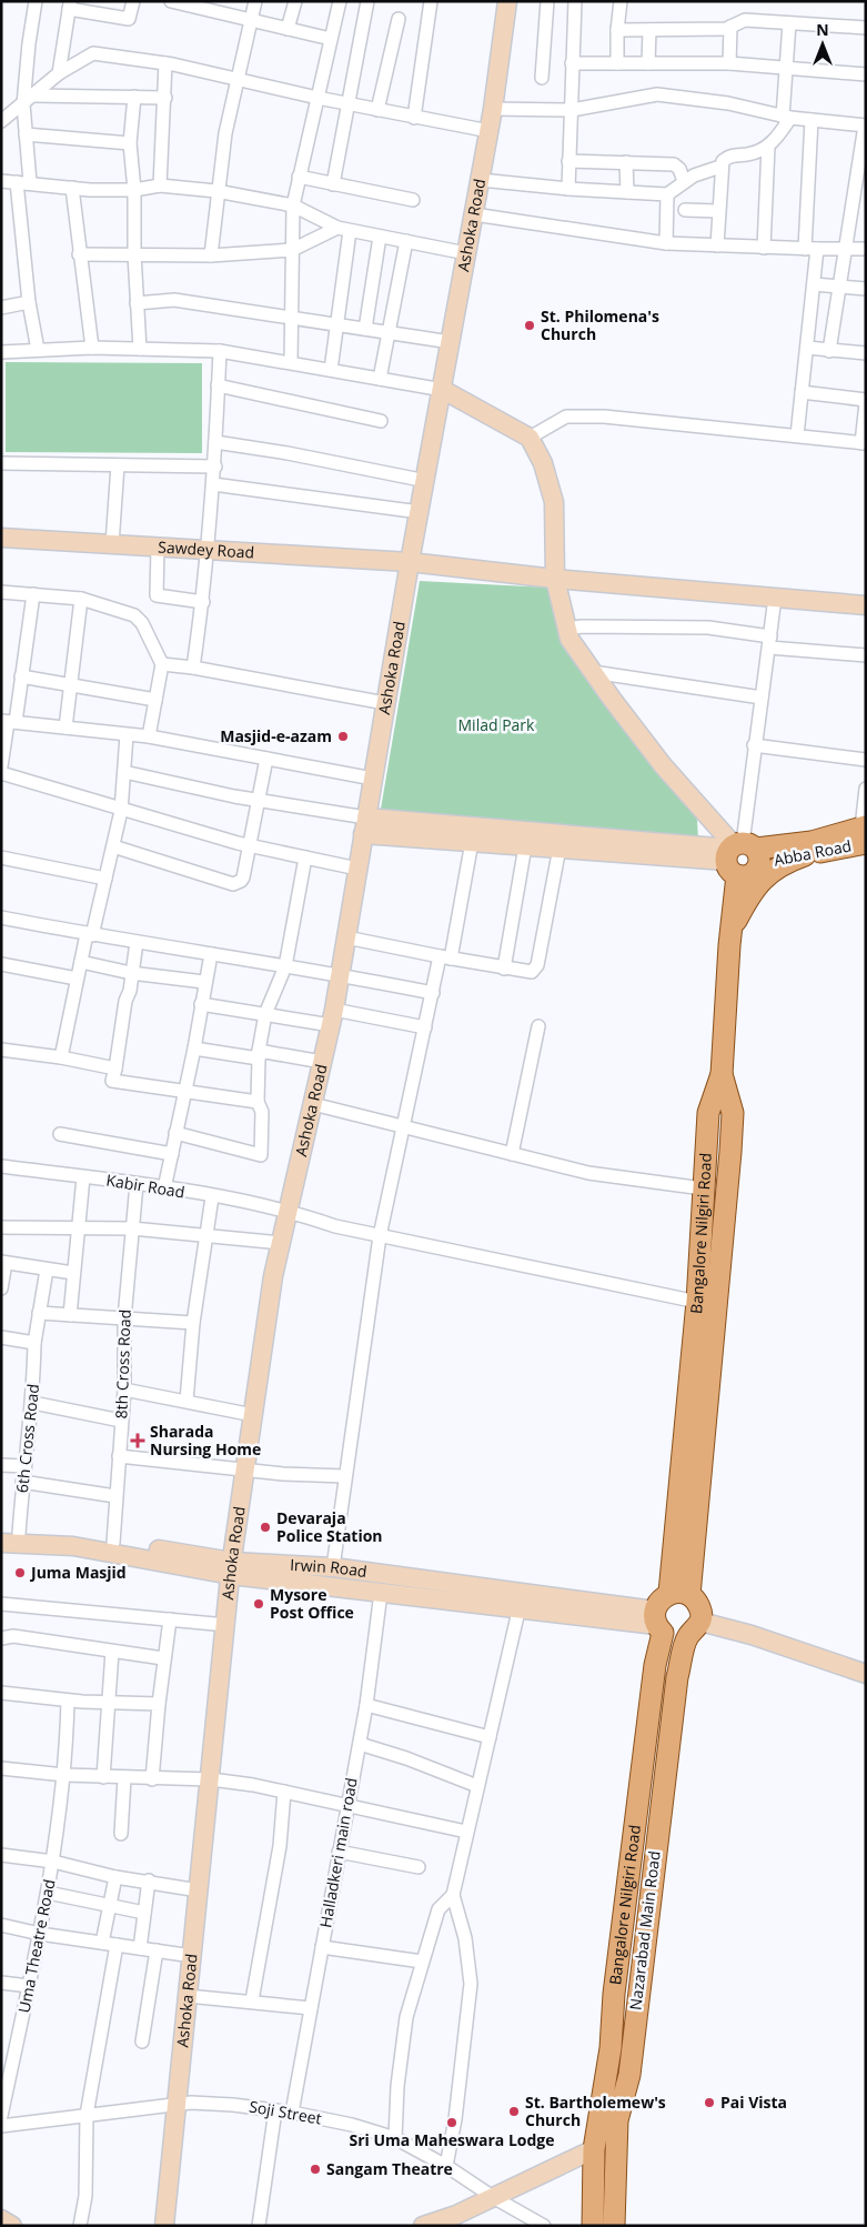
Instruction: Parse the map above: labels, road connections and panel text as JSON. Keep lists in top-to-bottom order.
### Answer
{
  "streets": {
    "main road": [
      "Ashoka Road",
      "Sawdey Road",
      "Abba Road",
      "Bangalore Nilgiri Road",
      "Irwin Road",
      "Nazarabad Main Road"
    ],
    "street": [
      "Kabir Road",
      "8th Cross Road",
      "6th Cross Road",
      "Halladkeri main road",
      "Uma Theatre Road",
      "Soji Street"
    ]
  },
  "crossings": [
    ["Ashoka Road", "Sawdey Road"],
    ["Ashoka Road", "Kabir Road"],
    ["Ashoka Road", "Irwin Road"],
    ["Ashoka Road", "Soji Street"],
    ["Abba Road", "Bangalore Nilgiri Road"],
    ["Kabir Road", "Bangalore Nilgiri Road"],
    ["Kabir Road", "8th Cross Road"],
    ["Bangalore Nilgiri Road", "Irwin Road"],
    ["8th Cross Road", "Irwin Road"],
    ["6th Cross Road", "Irwin Road"],
    ["Irwin Road", "Halladkeri main road"],
    ["Halladkeri main road", "Soji Street"]
  ],
  "parks": ["Milad Park"],
  "places": {
    "other": [
      "St. Philomena's Church",
      "Masjid-e-azam",
      "Devaraja Police Station",
      "Juma Masjid",
      "Mysore Post Office",
      "Pai Vista",
      "St. Bartholemew's Church",
      "Sri Uma Maheswara Lodge",
      "Sangam Theatre"
    ],
    "health": ["Sharada Nursing Home"]
  },
  "north": "top"
}
